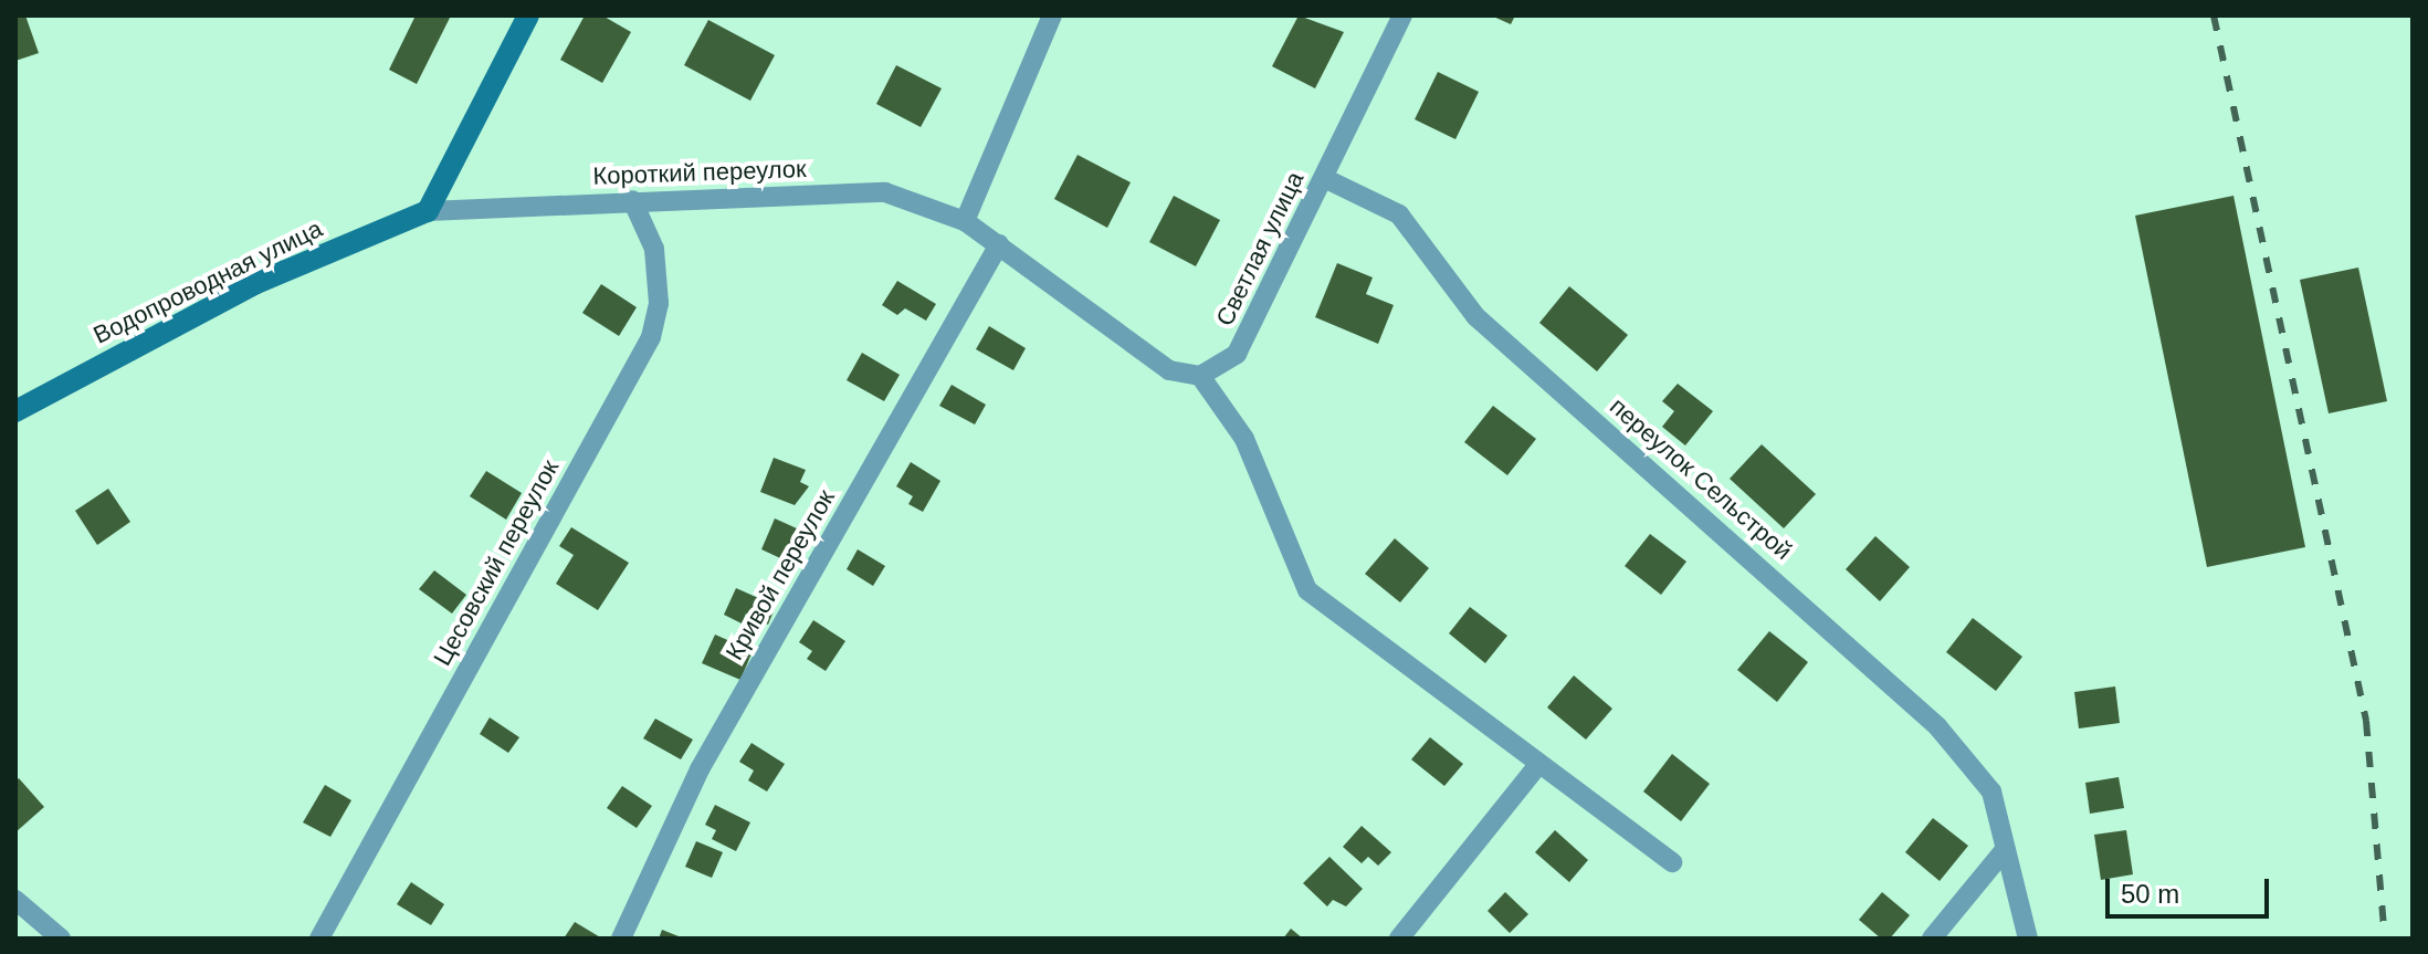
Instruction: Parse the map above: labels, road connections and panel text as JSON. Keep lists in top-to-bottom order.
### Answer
{
  "streets": {
    "street": [
      "Короткий переулок",
      "Светлая улица",
      "Водопроводная улица",
      "переулок Сельстрой",
      "Цесовский переулок",
      "Кривой переулок"
    ]
  },
  "crossings": [
    ["Короткий переулок", "Водопроводная улица"],
    ["Короткий переулок", "Цесовский переулок"],
    ["Светлая улица", "переулок Сельстрой"]
  ],
  "scale_bar": "50 m"
}
